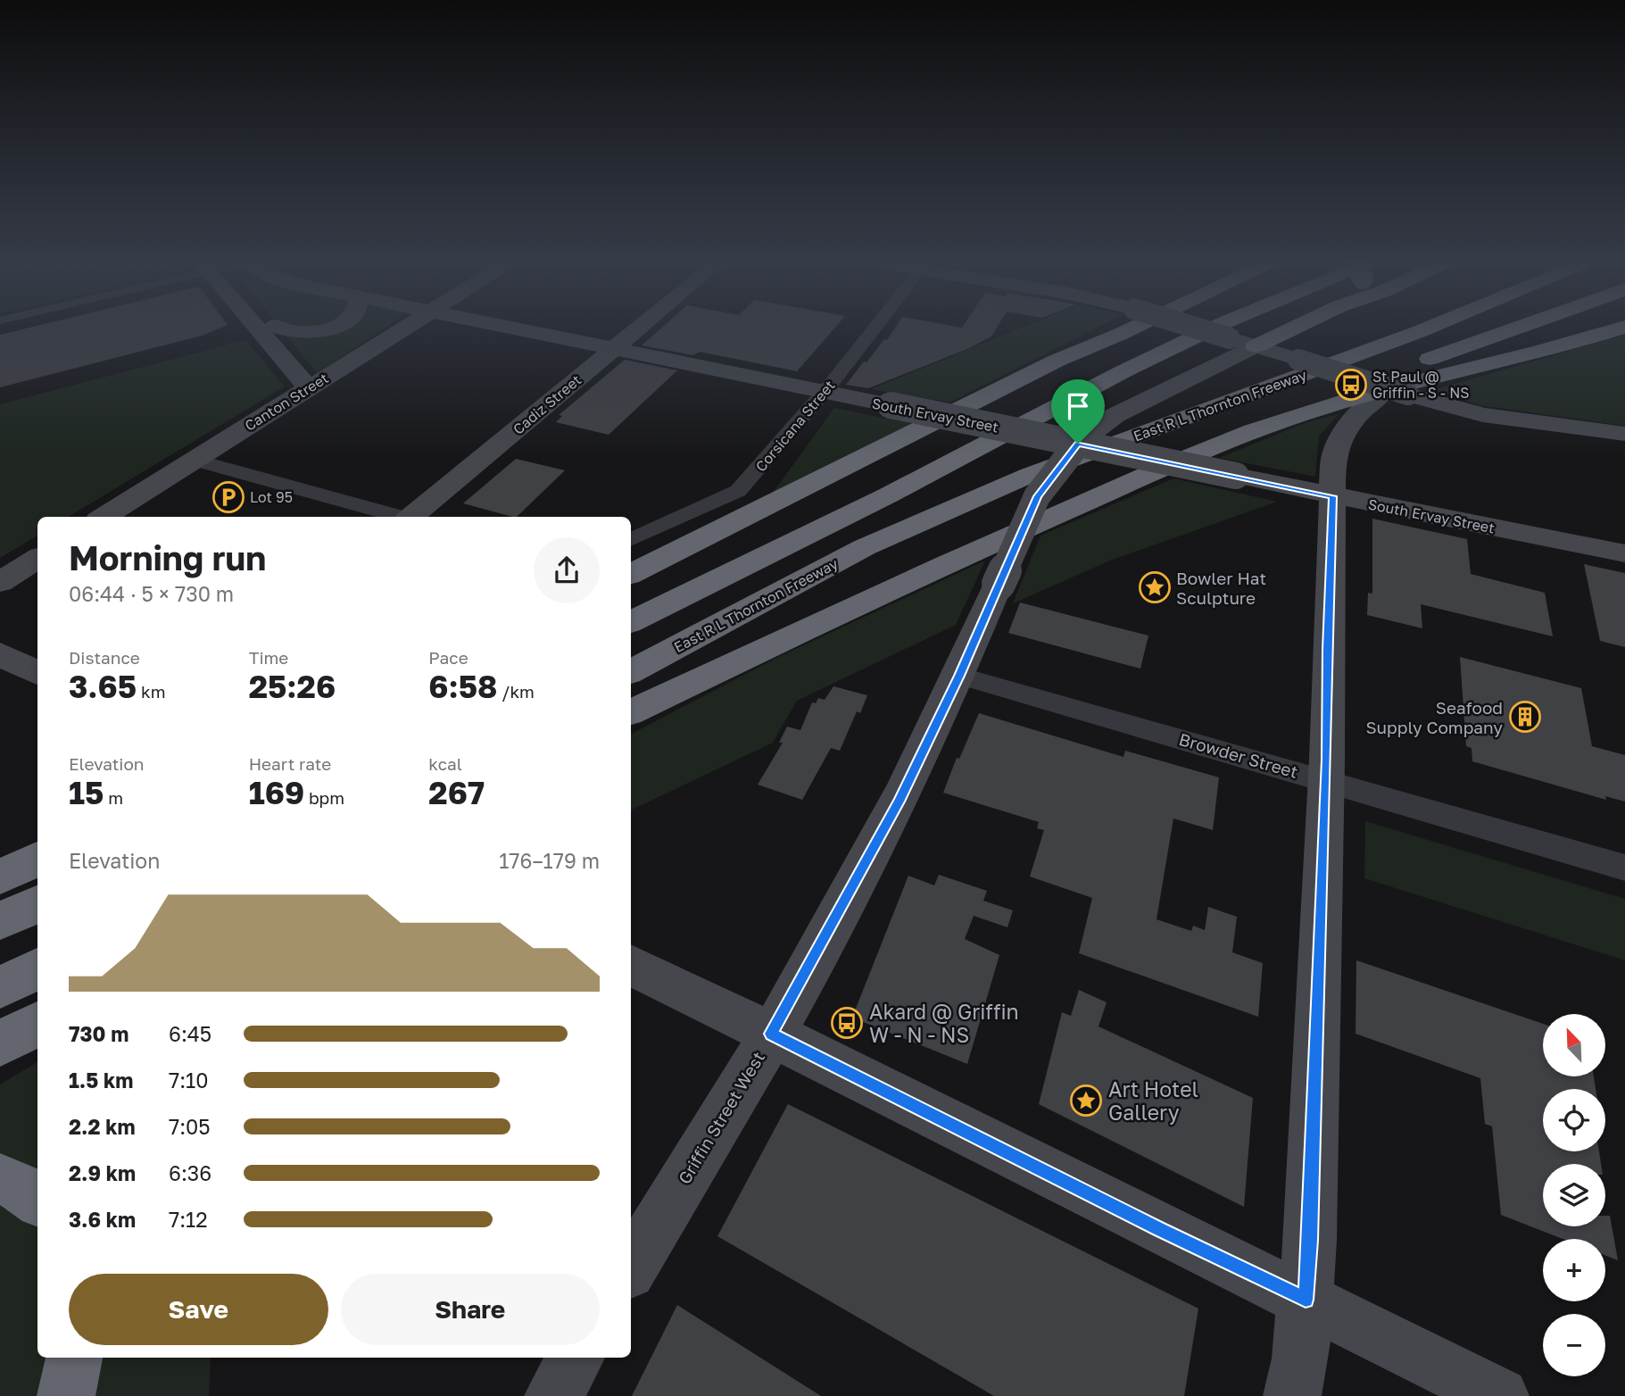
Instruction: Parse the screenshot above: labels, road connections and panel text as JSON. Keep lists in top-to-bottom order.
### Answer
{
  "streets": {
    "highway": ["East R L Thornton Freeway"],
    "main road": [
      "Canton Street",
      "Cadiz Street",
      "South Ervay Street",
      "Griffin Street West"
    ],
    "street": ["Corsicana Street", "Browder Street"]
  },
  "crossings": [
    ["Cadiz Street", "South Ervay Street"],
    ["South Ervay Street", "Corsicana Street"],
    ["South Ervay Street", "Griffin Street West"],
    ["Browder Street", "Griffin Street West"]
  ],
  "places": {
    "bus stop": ["St Paul @ Griffin - S - NS", "Akard @ Griffin W - N - NS"],
    "parking": ["Lot 95"],
    "place": ["Bowler Hat Sculpture", "Art Hotel Gallery"],
    "building": ["Seafood Supply Company"]
  },
  "north": "top left",
  "page": {
    "heading": ["Morning run", "06:44 · 5 × 730 m"],
    "stats": [
      ["Distance", "3.65 km"],
      ["Time", "25:26"],
      ["Pace", "6:58 /km"],
      ["Elevation", "15 m"],
      ["Heart rate", "169 bpm"],
      ["kcal", "267"]
    ],
    "chart": ["Elevation", "176–179 m"],
    "list": [
      {
        "name": "730 m",
        "note": "6:45"
      },
      {
        "name": "1.5 km",
        "note": "7:10"
      },
      {
        "name": "2.2 km",
        "note": "7:05"
      },
      {
        "name": "2.9 km",
        "note": "6:36"
      },
      {
        "name": "3.6 km",
        "note": "7:12"
      }
    ],
    "map_buttons": ["+", "−"],
    "buttons": ["Save", "Share"]
  }
}
